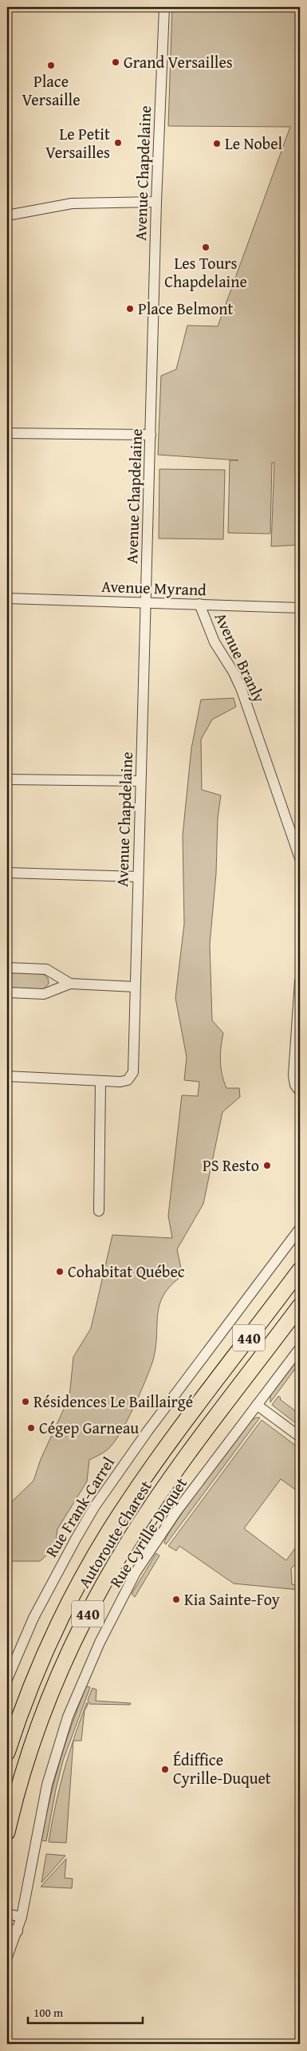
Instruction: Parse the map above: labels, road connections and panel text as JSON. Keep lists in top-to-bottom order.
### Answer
{
  "streets": {
    "highway": ["440", "Autoroute Charest"],
    "street": [
      "Avenue Chapdelaine",
      "Avenue Myrand",
      "Avenue Branly",
      "Rue Frank-Carrel",
      "Rue Cyrille-Duquet"
    ]
  },
  "crossings": [
    ["Avenue Chapdelaine", "Avenue Myrand"],
    ["Avenue Myrand", "Avenue Branly"]
  ],
  "places": [
    "Grand Versailles",
    "Place Versaille",
    "Le Petit Versailles",
    "Le Nobel",
    "Les Tours Chapdelaine",
    "Place Belmont",
    "PS Resto",
    "Cohabitat Québec",
    "Résidences Le Baillairgé",
    "Cégep Garneau",
    "Kia Sainte-Foy",
    "Édiffice Cyrille-Duquet"
  ],
  "scale_bar": "100 m"
}
